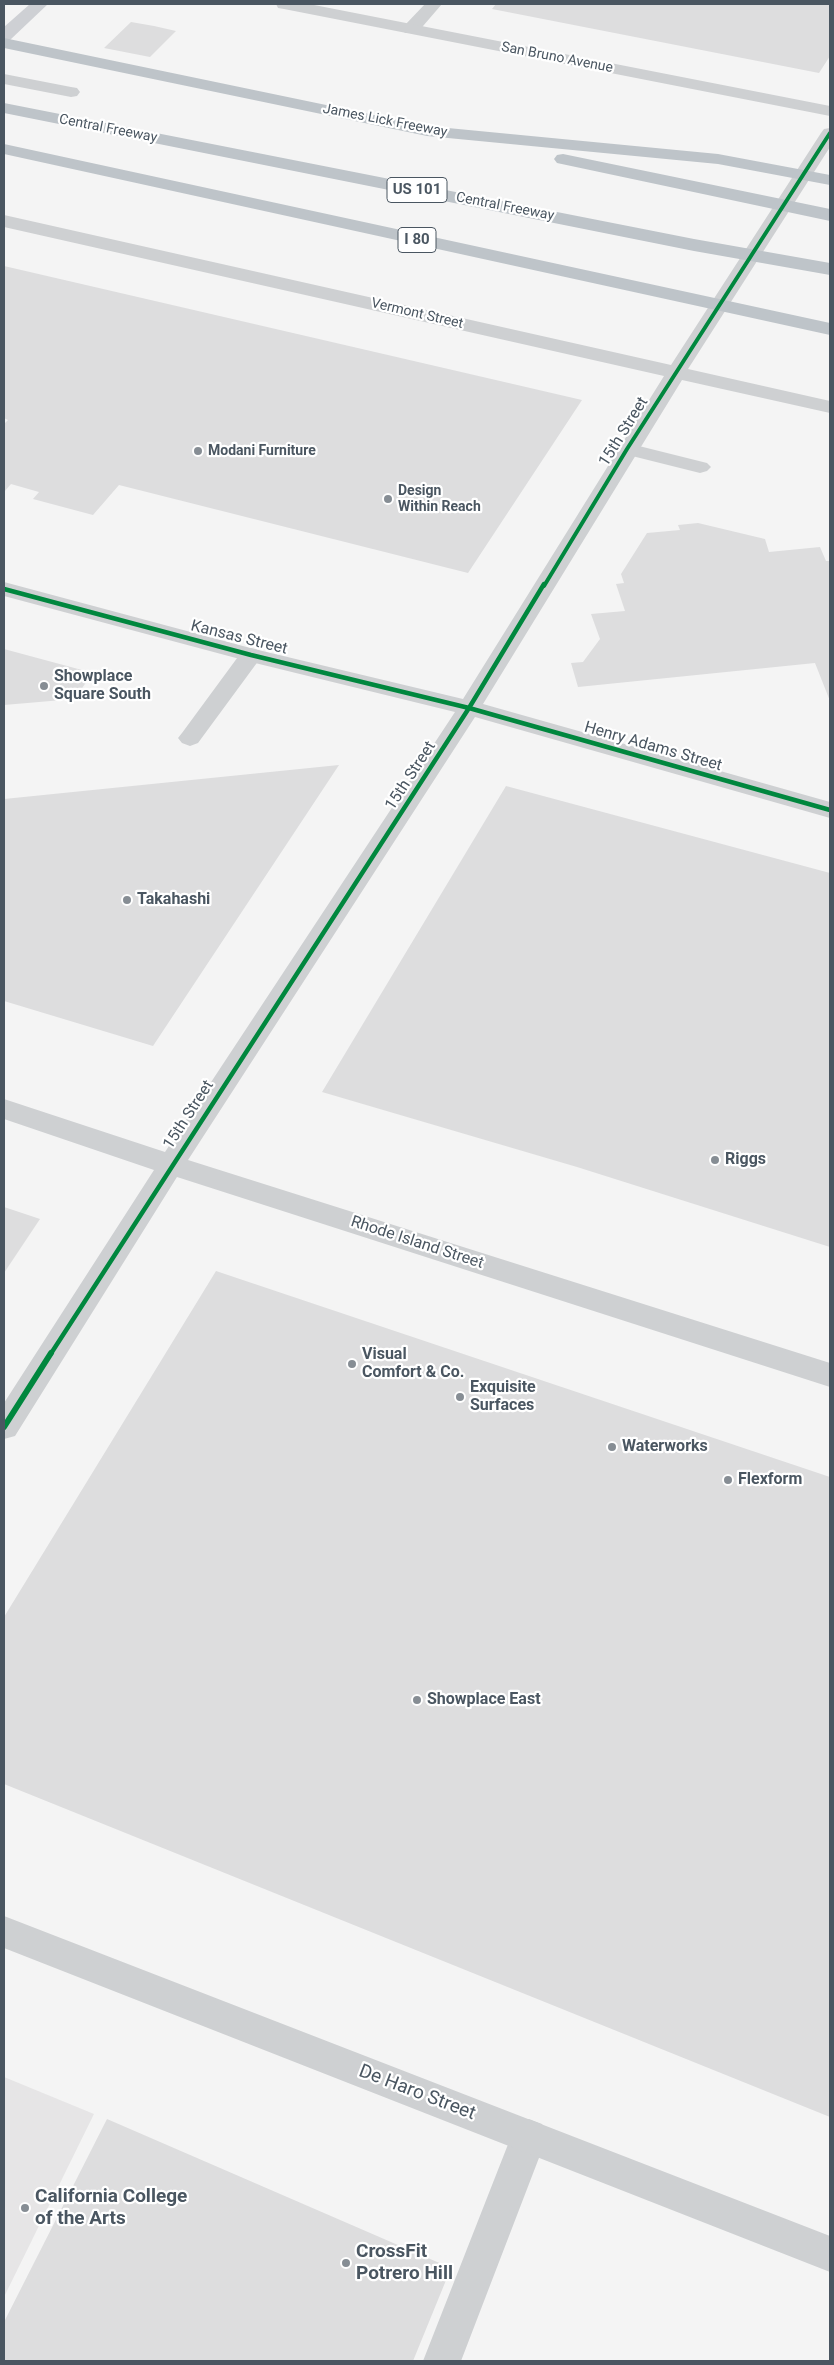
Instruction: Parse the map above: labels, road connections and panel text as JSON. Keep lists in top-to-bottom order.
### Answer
{
  "streets": {
    "highway": [
      "James Lick Freeway",
      "Central Freeway",
      "US 101",
      "I 80"
    ],
    "street": [
      "San Bruno Avenue",
      "Vermont Street",
      "15th Street",
      "Kansas Street",
      "Henry Adams Street",
      "Rhode Island Street",
      "De Haro Street"
    ]
  },
  "crossings": [
    ["Vermont Street", "15th Street"],
    ["15th Street", "Kansas Street"],
    ["15th Street", "Henry Adams Street"],
    ["15th Street", "Rhode Island Street"],
    ["Kansas Street", "Henry Adams Street"]
  ],
  "places": [
    "Modani Furniture",
    "Design Within Reach",
    "Showplace Square South",
    "Takahashi",
    "Riggs",
    "Visual Comfort & Co.",
    "Exquisite Surfaces",
    "Waterworks",
    "Flexform",
    "Showplace East",
    "California College of the Arts",
    "CrossFit Potrero Hill"
  ]
}
